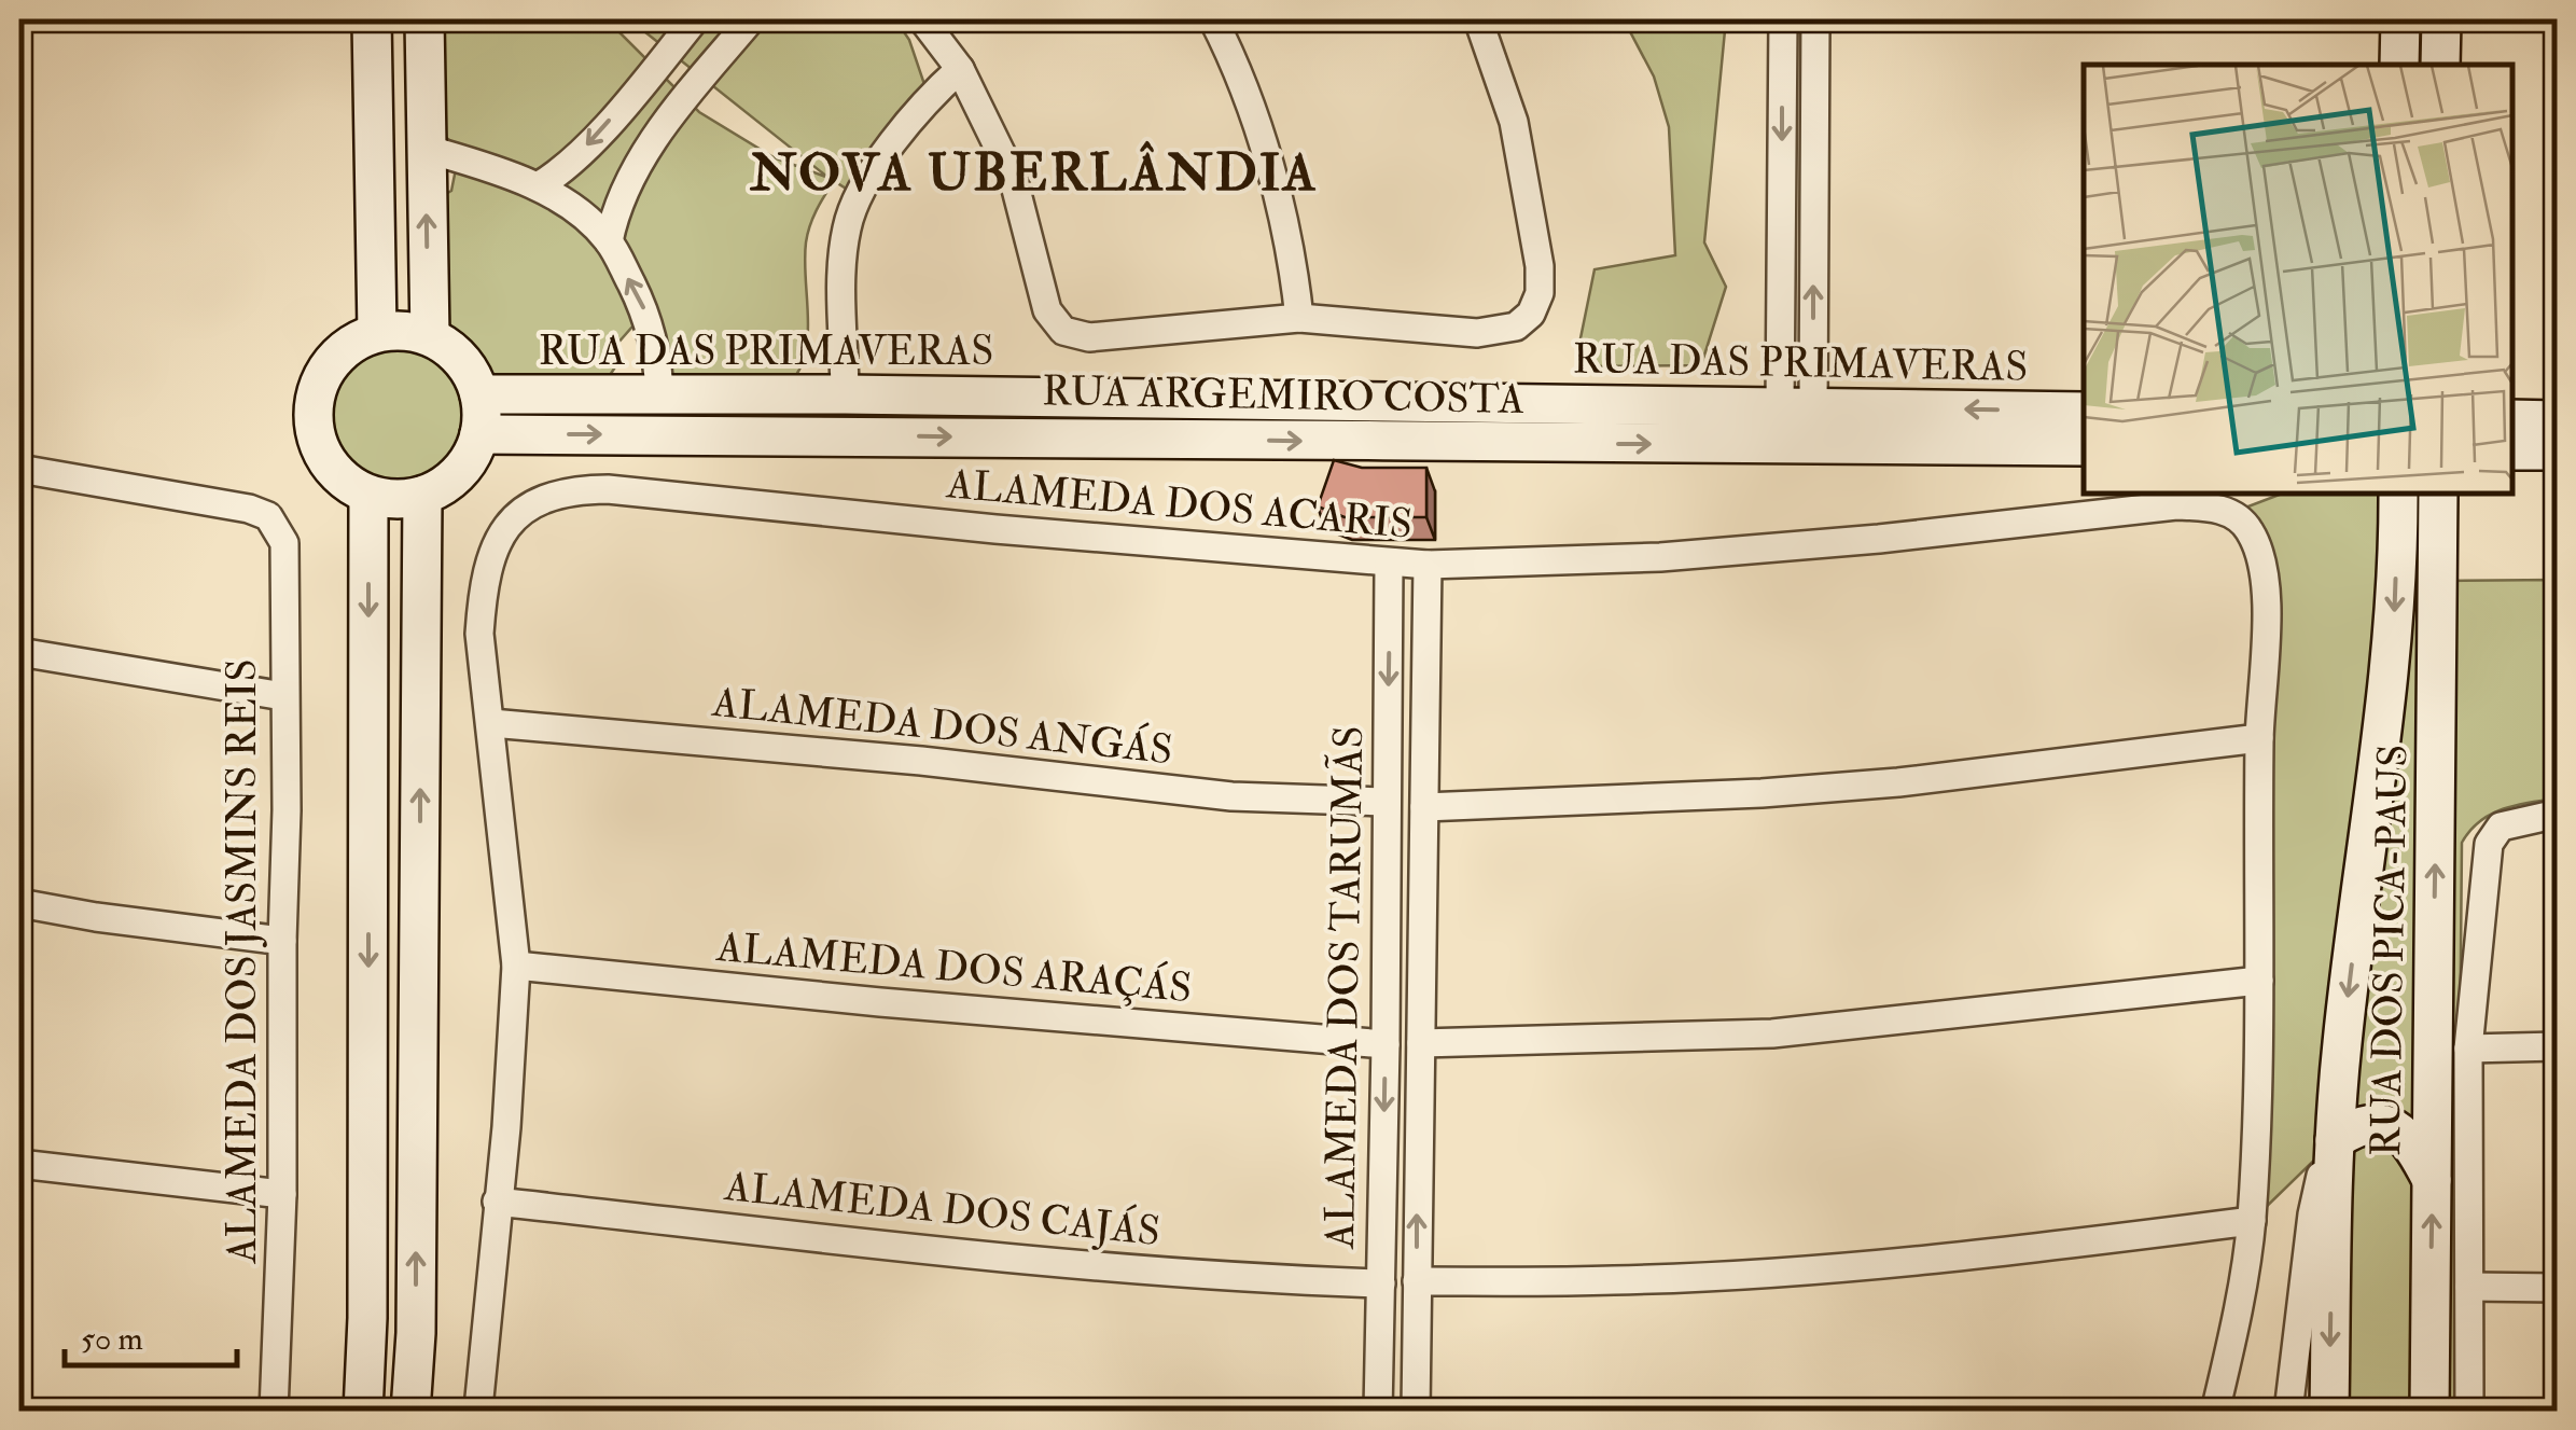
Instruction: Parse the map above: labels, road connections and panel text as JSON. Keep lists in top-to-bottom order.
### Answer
{
  "streets": {
    "street": [
      "RUA DAS PRIMAVERAS",
      "RUA ARGEMIRO COSTA",
      "ALAMEDA DOS ACARIS",
      "ALAMEDA DOS ANGÁS",
      "RUA DOS PICA-PAUS",
      "ALAMEDA DOS JASMINS REIS",
      "ALAMEDA DOS ARAÇÁS",
      "ALAMEDA DOS TARUMÃS",
      "ALAMEDA DOS CAJÁS"
    ]
  },
  "crossings": [
    ["RUA DAS PRIMAVERAS", "RUA ARGEMIRO COSTA"],
    ["ALAMEDA DOS ACARIS", "ALAMEDA DOS ANGÁS"],
    ["ALAMEDA DOS ACARIS", "ALAMEDA DOS ARAÇÁS"],
    ["ALAMEDA DOS ACARIS", "ALAMEDA DOS TARUMÃS"],
    ["ALAMEDA DOS ACARIS", "ALAMEDA DOS CAJÁS"],
    ["ALAMEDA DOS ANGÁS", "ALAMEDA DOS TARUMÃS"],
    ["ALAMEDA DOS ARAÇÁS", "ALAMEDA DOS TARUMÃS"],
    ["ALAMEDA DOS TARUMÃS", "ALAMEDA DOS CAJÁS"]
  ],
  "one_way": ["RUA ARGEMIRO COSTA"],
  "districts": ["NOVA UBERLÂNDIA"],
  "scale_bar": "50 m"
}
